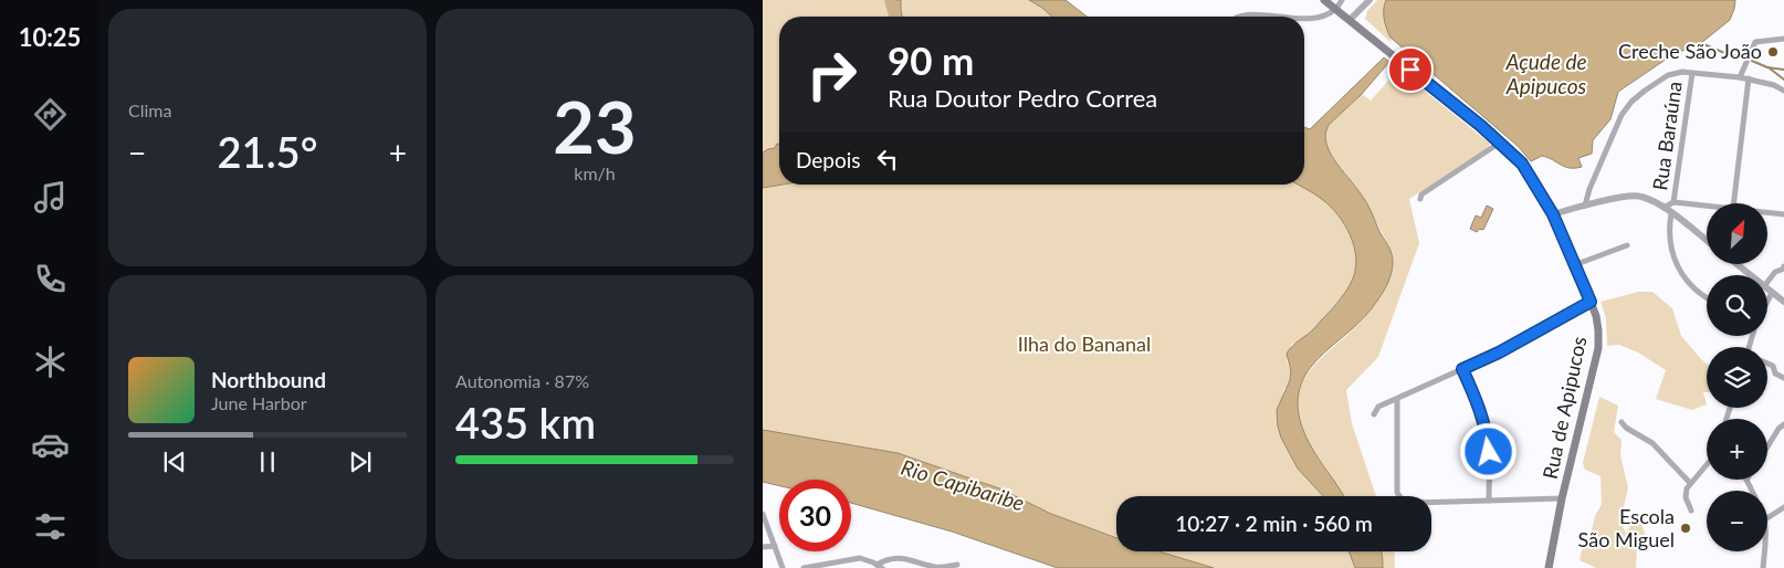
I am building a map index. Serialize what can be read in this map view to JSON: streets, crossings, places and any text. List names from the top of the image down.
{
  "streets": {
    "main road": ["Rua de Apipucos"],
    "street": ["Rua Baraúna"]
  },
  "water": ["Açude de Apipucos", "Rio Capibaribe"],
  "parks": ["Ilha do Bananal"],
  "places": ["Creche São João", "Escola São Miguel"],
  "north": "top right",
  "page": {
    "tabs": "10:25",
    "tile": [
      "Clima",
      ["23", "km/h"],
      ["Autonomia · 87%", "435 km"]
    ],
    "turn": ["90 m", "Rua Doutor Pedro Correa"],
    "heat": ["−", "21.5°", "+"],
    "then": "Depois",
    "map_buttons": ["+", "−"],
    "song": ["Northbound", "June Harbor"],
    "limit": "30",
    "trip": "10:27 · 2 min · 560 m"
  }
}
